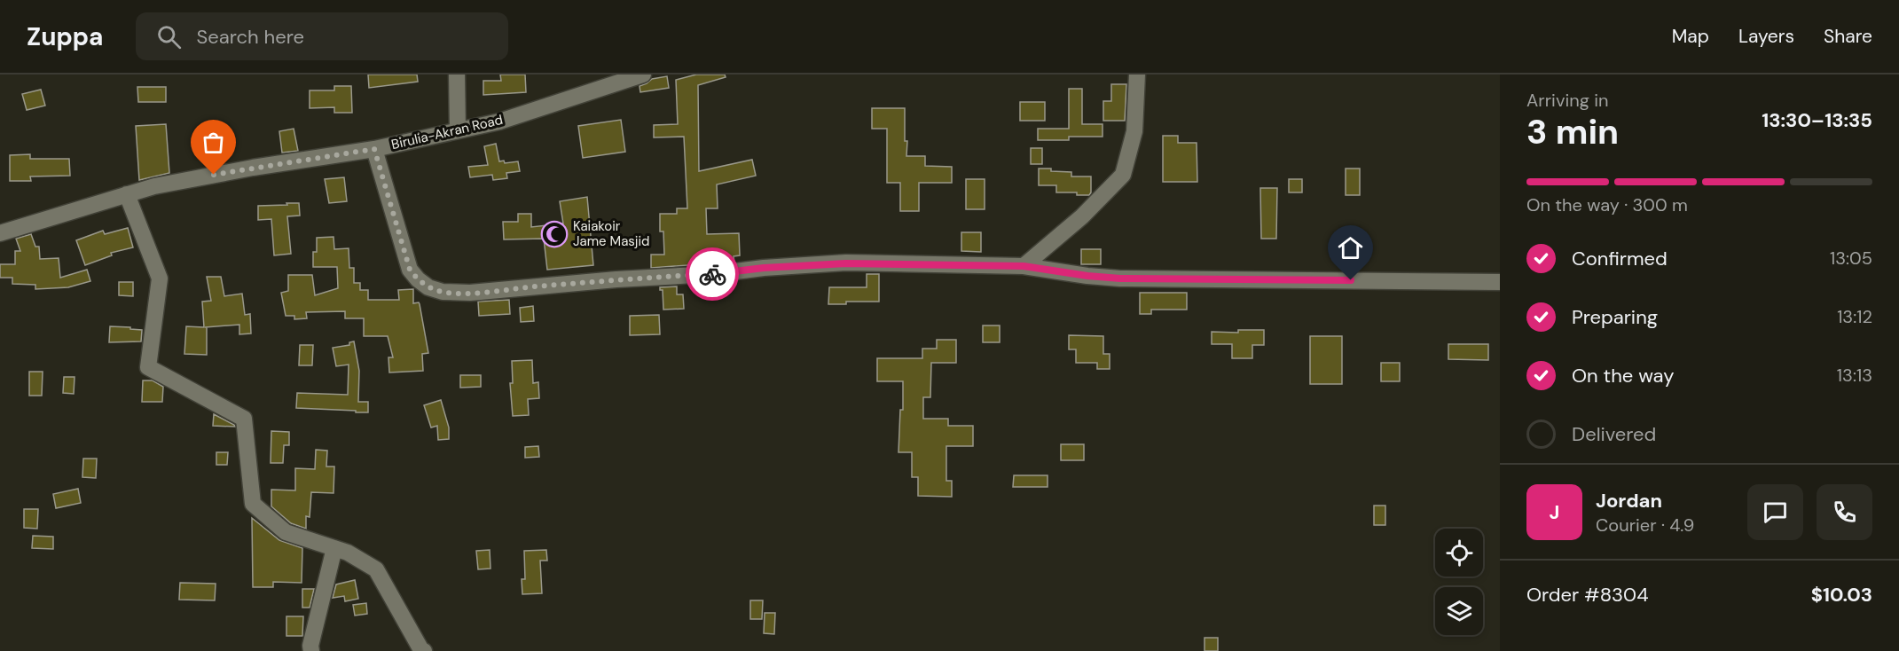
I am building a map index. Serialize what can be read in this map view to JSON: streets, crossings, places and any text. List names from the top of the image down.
{
  "streets": {
    "street": ["Birulia-Akran Road"]
  },
  "places": {
    "mosque": ["Kaiakoir Jame Masjid"]
  },
  "page": {
    "header": "Zuppa",
    "search": "Search here",
    "nav": ["Map", "Layers", "Share"],
    "heading": ["3 min", "Arriving in", "13:30–13:35"],
    "panel": [
      "Jordan",
      "Courier · 4.9",
      "Order #8304",
      "$10.03"
    ],
    "bar": "On the way · 300 m",
    "list": [
      ["Confirmed", "13:05"],
      ["Preparing", "13:12"],
      ["On the way", "13:13"],
      "Delivered"
    ],
    "round": "J"
  }
}
